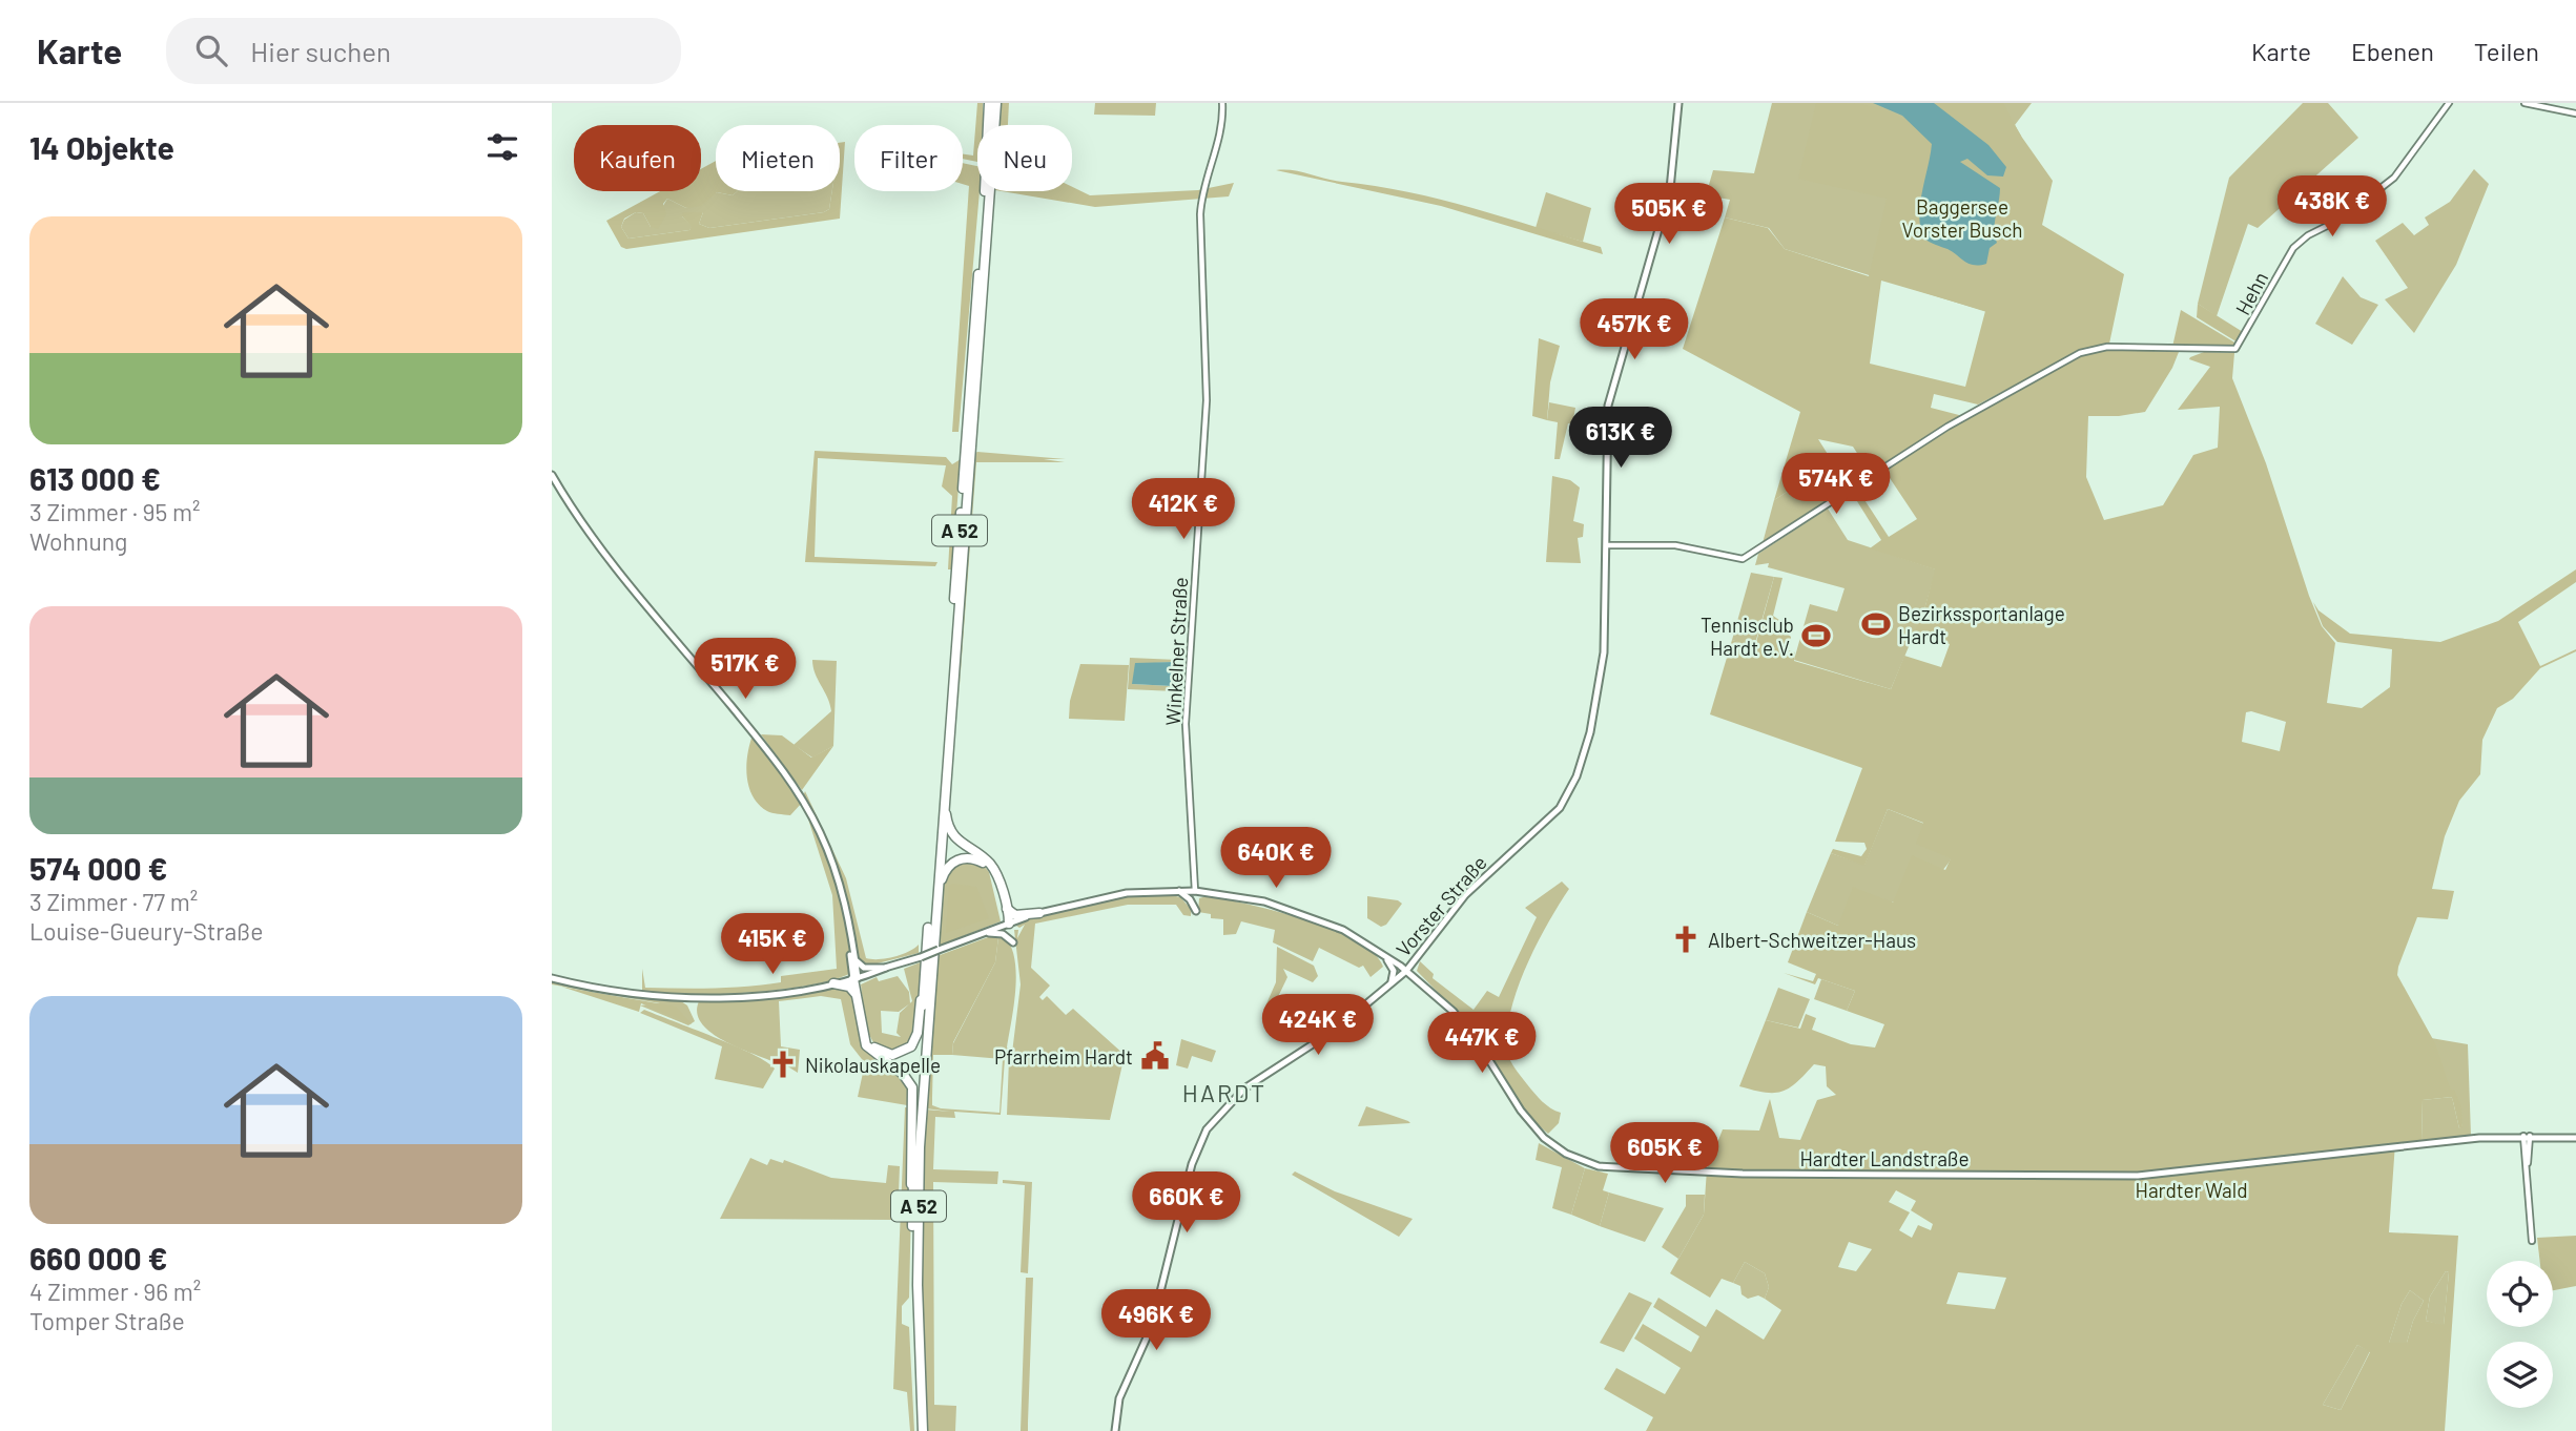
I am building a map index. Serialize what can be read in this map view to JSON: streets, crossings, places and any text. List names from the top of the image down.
{
  "streets": {
    "highway": ["A 52"],
    "main road": ["Vorster Straße", "Hardter Landstraße"],
    "street": ["Hehn", "Winkelner Straße"]
  },
  "crossings": [
    ["Hehn", "Vorster Straße"],
    ["Winkelner Straße", "Hardter Landstraße"],
    ["Vorster Straße", "Hardter Landstraße"]
  ],
  "districts": ["HARDT"],
  "parks": ["Baggersee Vorster Busch", "Hardter Wald"],
  "places": {
    "sports": ["Bezirkssportanlage Hardt", "Tennisclub Hardt e.V."],
    "church": ["Albert-Schweitzer-Haus", "Nikolauskapelle"],
    "public building": ["Pfarrheim Hardt"]
  },
  "page": {
    "header": "Karte",
    "search": "Hier suchen",
    "nav": ["Karte", "Ebenen", "Teilen"],
    "heading": "14 Objekte",
    "chip": [
      "Kaufen",
      "Mieten",
      "Filter",
      "Neu"
    ],
    "price": [
      "438K €",
      "505K €",
      "457K €",
      "613K €",
      "574K €",
      "412K €",
      "517K €",
      "640K €",
      "415K €",
      "424K €",
      "447K €",
      "605K €",
      "660K €",
      "496K €"
    ],
    "list": [
      {
        "name": "613 000 €",
        "note": "3 Zimmer · 95 m² · Wohnung"
      },
      {
        "name": "574 000 €",
        "note": "3 Zimmer · 77 m² · Louise-Gueury-Straße"
      },
      {
        "name": "660 000 €",
        "note": "4 Zimmer · 96 m² · Tomper Straße"
      }
    ]
  }
}
